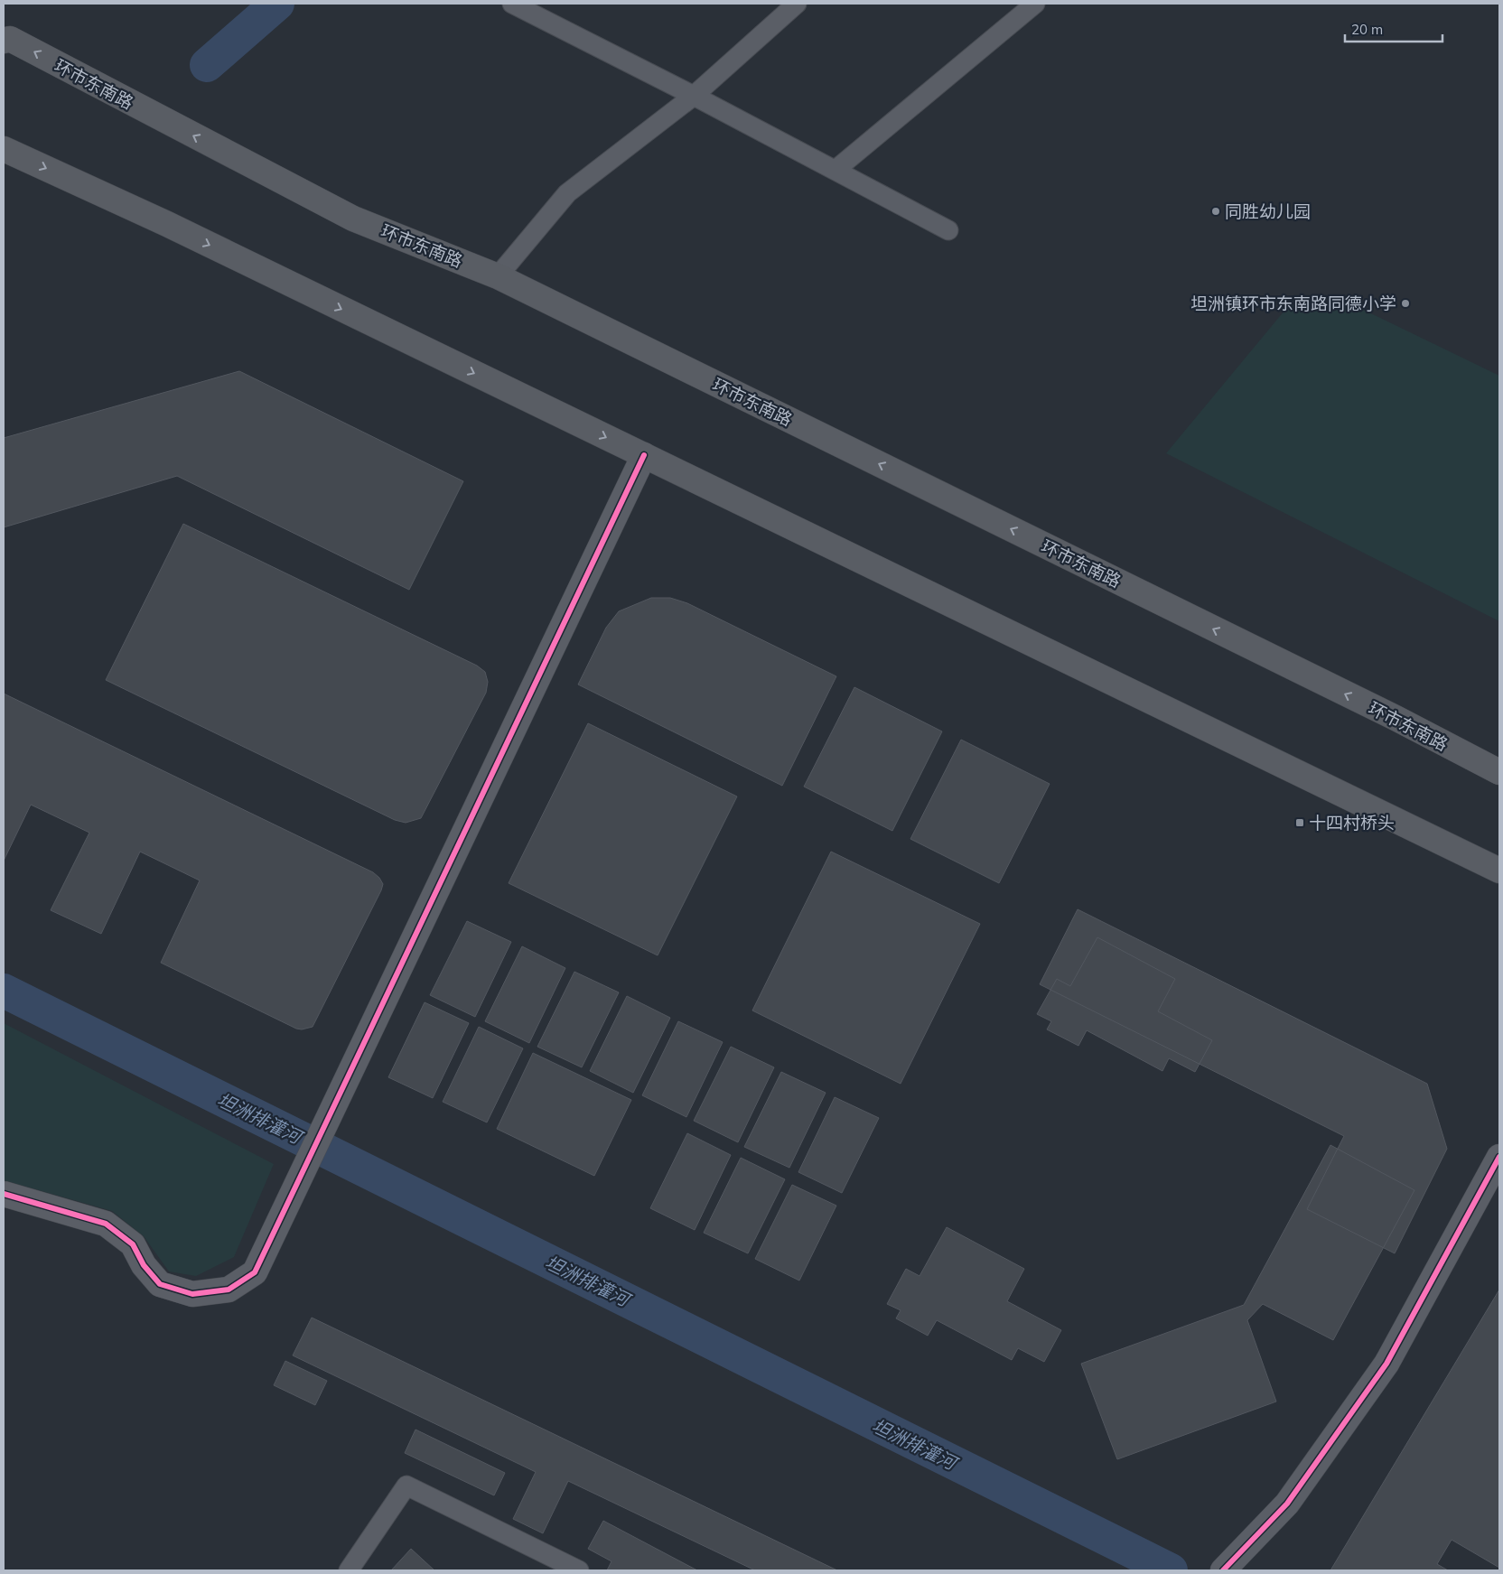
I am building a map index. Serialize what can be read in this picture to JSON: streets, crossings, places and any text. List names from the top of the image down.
{
  "streets": {
    "main road": ["环市东南路"]
  },
  "water": ["坦洲排灌河"],
  "places": {
    "other": ["同胜幼儿园", "坦洲镇环市东南路同德小学"],
    "transit": ["十四村桥头"]
  },
  "scale_bar": "20 m"
}
